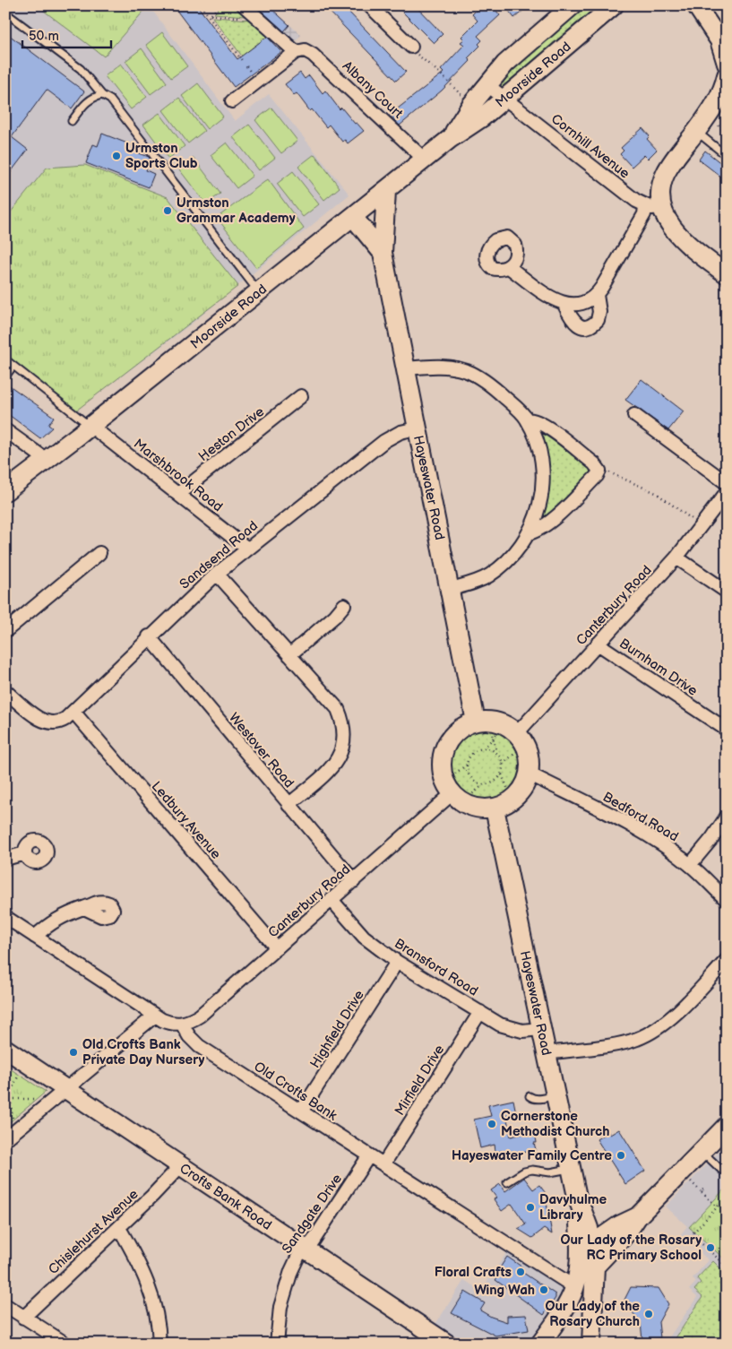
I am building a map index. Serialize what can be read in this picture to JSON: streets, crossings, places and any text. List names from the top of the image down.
{
  "streets": {
    "main road": ["Moorside Road", "Hayeswater Road", "Crofts Bank Road"],
    "street": [
      "Albany Court",
      "Cornhill Avenue",
      "Heston Drive",
      "Marshbrook Road",
      "Sandsend Road",
      "Canterbury Road",
      "Burnham Drive",
      "Westover Road",
      "Bedford Road",
      "Ledbury Avenue",
      "Bransford Road",
      "Highfield Drive",
      "Mirfield Drive",
      "Old Crofts Bank",
      "Sandgate Drive",
      "Chislehurst Avenue"
    ]
  },
  "crossings": [
    ["Moorside Road", "Albany Court"],
    ["Moorside Road", "Cornhill Avenue"],
    ["Moorside Road", "Marshbrook Road"],
    ["Moorside Road", "Hayeswater Road"],
    ["Heston Drive", "Marshbrook Road"],
    ["Marshbrook Road", "Sandsend Road"],
    ["Hayeswater Road", "Sandsend Road"],
    ["Hayeswater Road", "Canterbury Road"],
    ["Hayeswater Road", "Bedford Road"],
    ["Hayeswater Road", "Bransford Road"],
    ["Hayeswater Road", "Old Crofts Bank"],
    ["Sandsend Road", "Westover Road"],
    ["Sandsend Road", "Ledbury Avenue"],
    ["Canterbury Road", "Burnham Drive"],
    ["Canterbury Road", "Westover Road"],
    ["Canterbury Road", "Ledbury Avenue"],
    ["Canterbury Road", "Bransford Road"],
    ["Canterbury Road", "Old Crofts Bank"],
    ["Bransford Road", "Highfield Drive"],
    ["Bransford Road", "Mirfield Drive"],
    ["Highfield Drive", "Old Crofts Bank"],
    ["Mirfield Drive", "Old Crofts Bank"],
    ["Old Crofts Bank", "Sandgate Drive"],
    ["Crofts Bank Road", "Sandgate Drive"],
    ["Crofts Bank Road", "Chislehurst Avenue"]
  ],
  "places": [
    "Urmston Sports Club",
    "Urmston Grammar Academy",
    "Old Crofts Bank Private Day Nursery",
    "Cornerstone Methodist Church",
    "Hayeswater Family Centre",
    "Davyhulme Library",
    "Our Lady of the Rosary RC Primary School",
    "Floral Crafts",
    "Wing Wah",
    "Our Lady of the Rosary Church"
  ],
  "scale_bar": "50 m"
}
